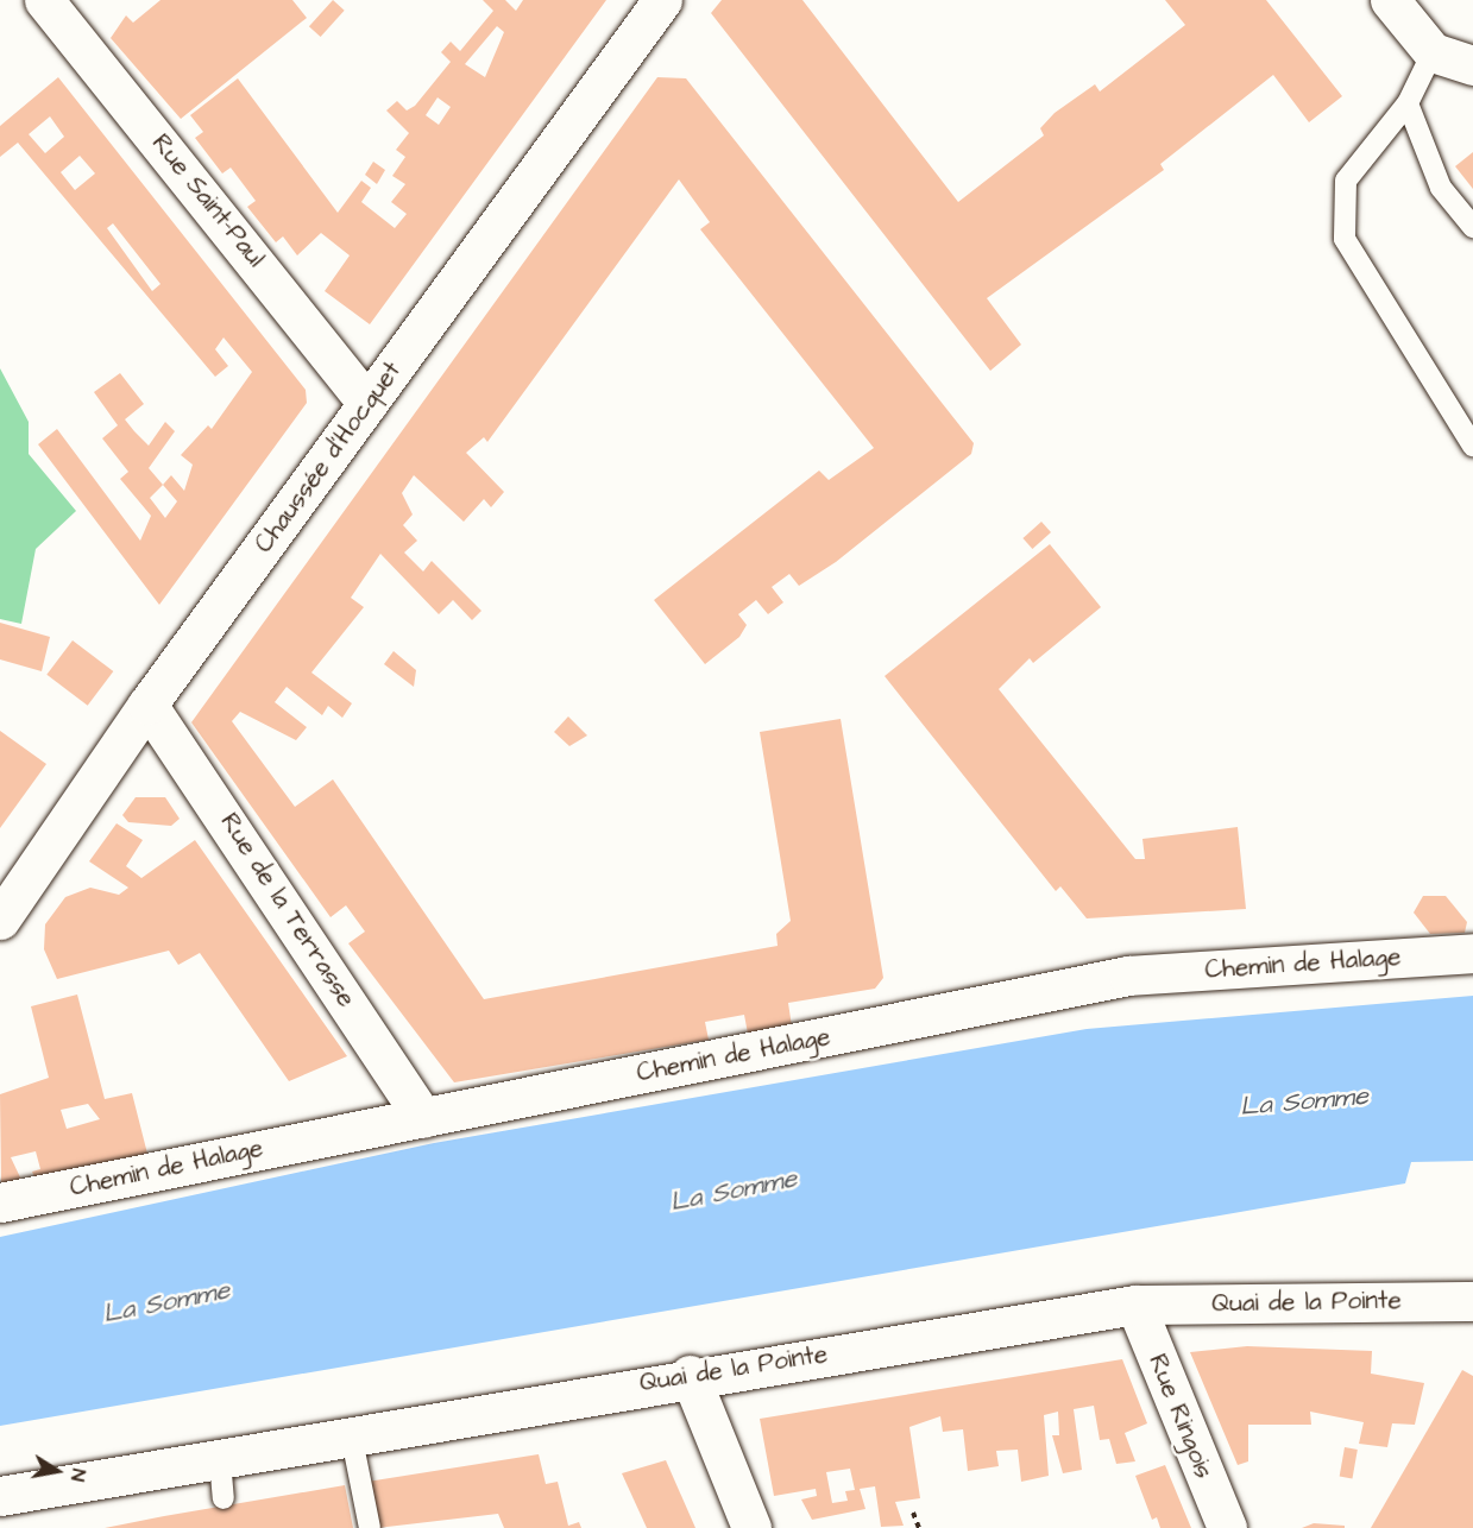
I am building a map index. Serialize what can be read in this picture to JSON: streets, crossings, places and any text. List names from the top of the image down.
{
  "streets": {
    "street": [
      "Rue Saint-Paul",
      "Chaussée d'Hocquet",
      "Rue de la Terrasse",
      "Chemin de Halage",
      "Quai de la Pointe",
      "Rue Ringois"
    ]
  },
  "crossings": [
    ["Rue Saint-Paul", "Chaussée d'Hocquet"],
    ["Chaussée d'Hocquet", "Rue de la Terrasse"],
    ["Rue de la Terrasse", "Chemin de Halage"],
    ["Quai de la Pointe", "Rue Ringois"]
  ],
  "water": ["La Somme"],
  "north": "right"
}
